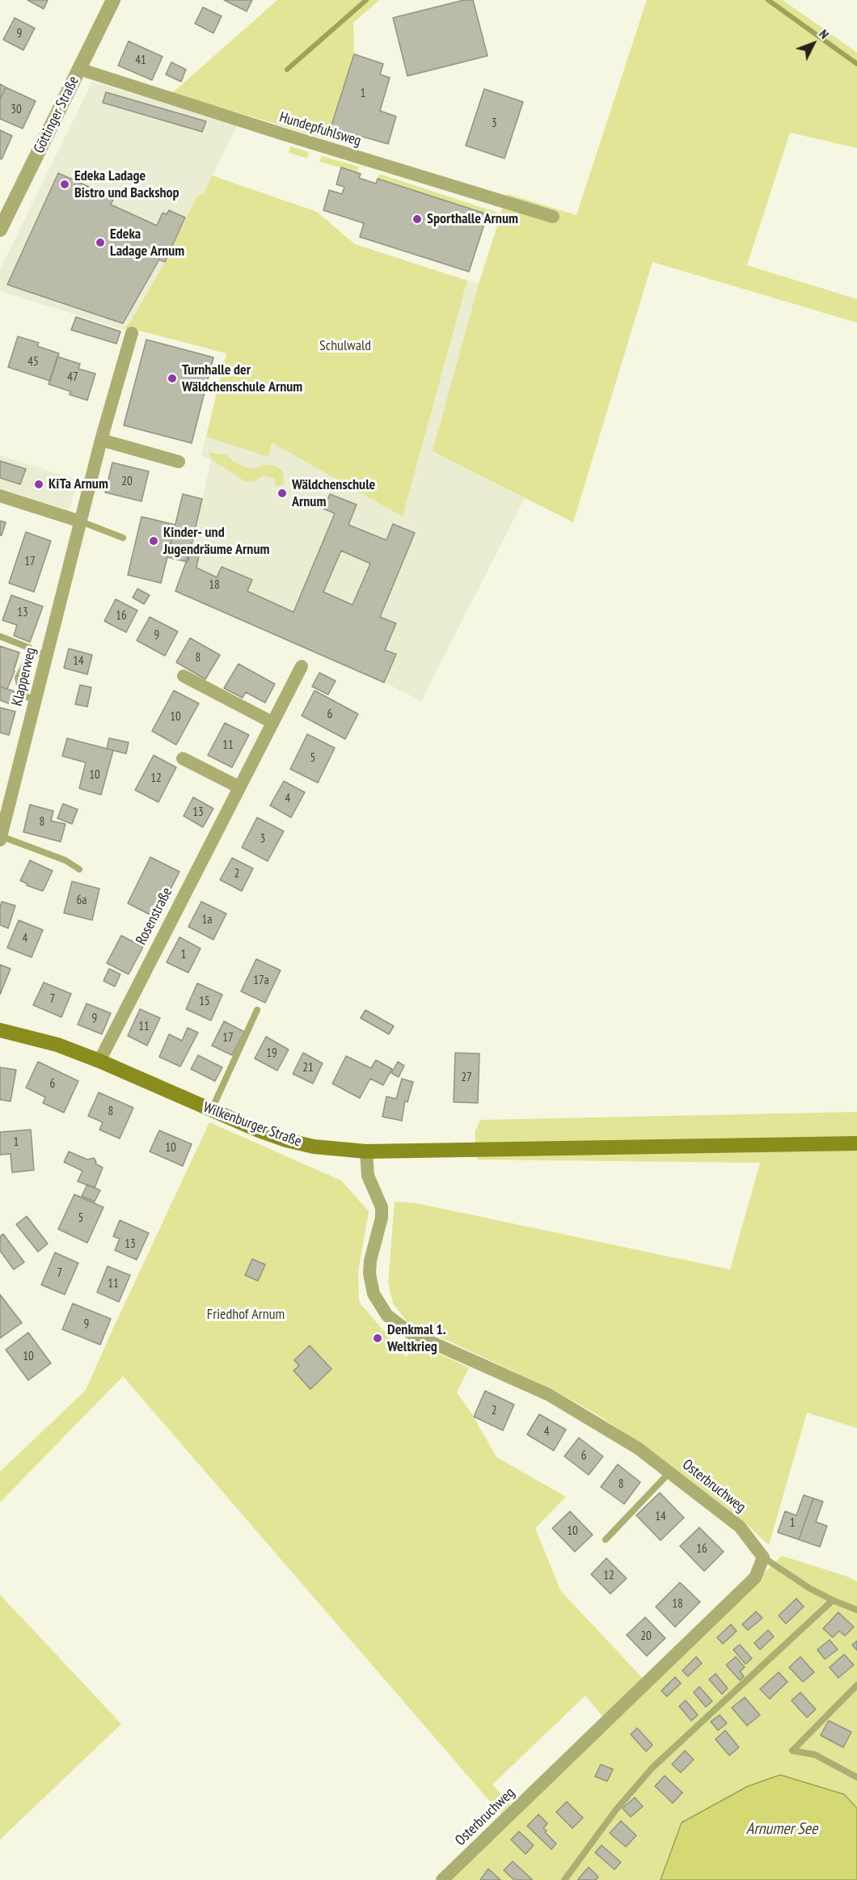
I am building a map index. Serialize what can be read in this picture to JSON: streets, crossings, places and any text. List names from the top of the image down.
{
  "streets": {
    "main road": ["Wilkenburger Straße"],
    "street": [
      "Göttinger Straße",
      "Hundepfuhlsweg",
      "Klapperweg",
      "Rosenstraße",
      "Osterbruchweg"
    ]
  },
  "crossings": [
    ["Göttinger Straße", "Hundepfuhlsweg"],
    ["Rosenstraße", "Wilkenburger Straße"],
    ["Wilkenburger Straße", "Osterbruchweg"]
  ],
  "water": ["Arnumer See"],
  "parks": ["Schulwald", "Friedhof Arnum"],
  "places": [
    "Edeka Ladage Bistro und Backshop",
    "Sporthalle Arnum",
    "Edeka Ladage Arnum",
    "Turnhalle der Wäldchenschule Arnum",
    "KiTa Arnum",
    "Wäldchenschule Arnum",
    "Kinder- und Jugendräume Arnum",
    "Denkmal 1. Weltkrieg"
  ],
  "house_numbers": [
    "9",
    "41",
    "1",
    "30",
    "3",
    "45",
    "47",
    "20",
    "17",
    "18",
    "13",
    "16",
    "9",
    "8",
    "14",
    "6",
    "10",
    "11",
    "5",
    "10",
    "12",
    "4",
    "13",
    "8",
    "3",
    "2",
    "6a",
    "1a",
    "4",
    "1",
    "17a",
    "7",
    "15",
    "9",
    "11",
    "17",
    "19",
    "21",
    "27",
    "6",
    "8",
    "1",
    "10",
    "5",
    "13",
    "7",
    "11",
    "9",
    "10",
    "2",
    "4",
    "6",
    "8",
    "14",
    "1",
    "10",
    "16",
    "12",
    "18",
    "20"
  ],
  "north": "top right"
}
